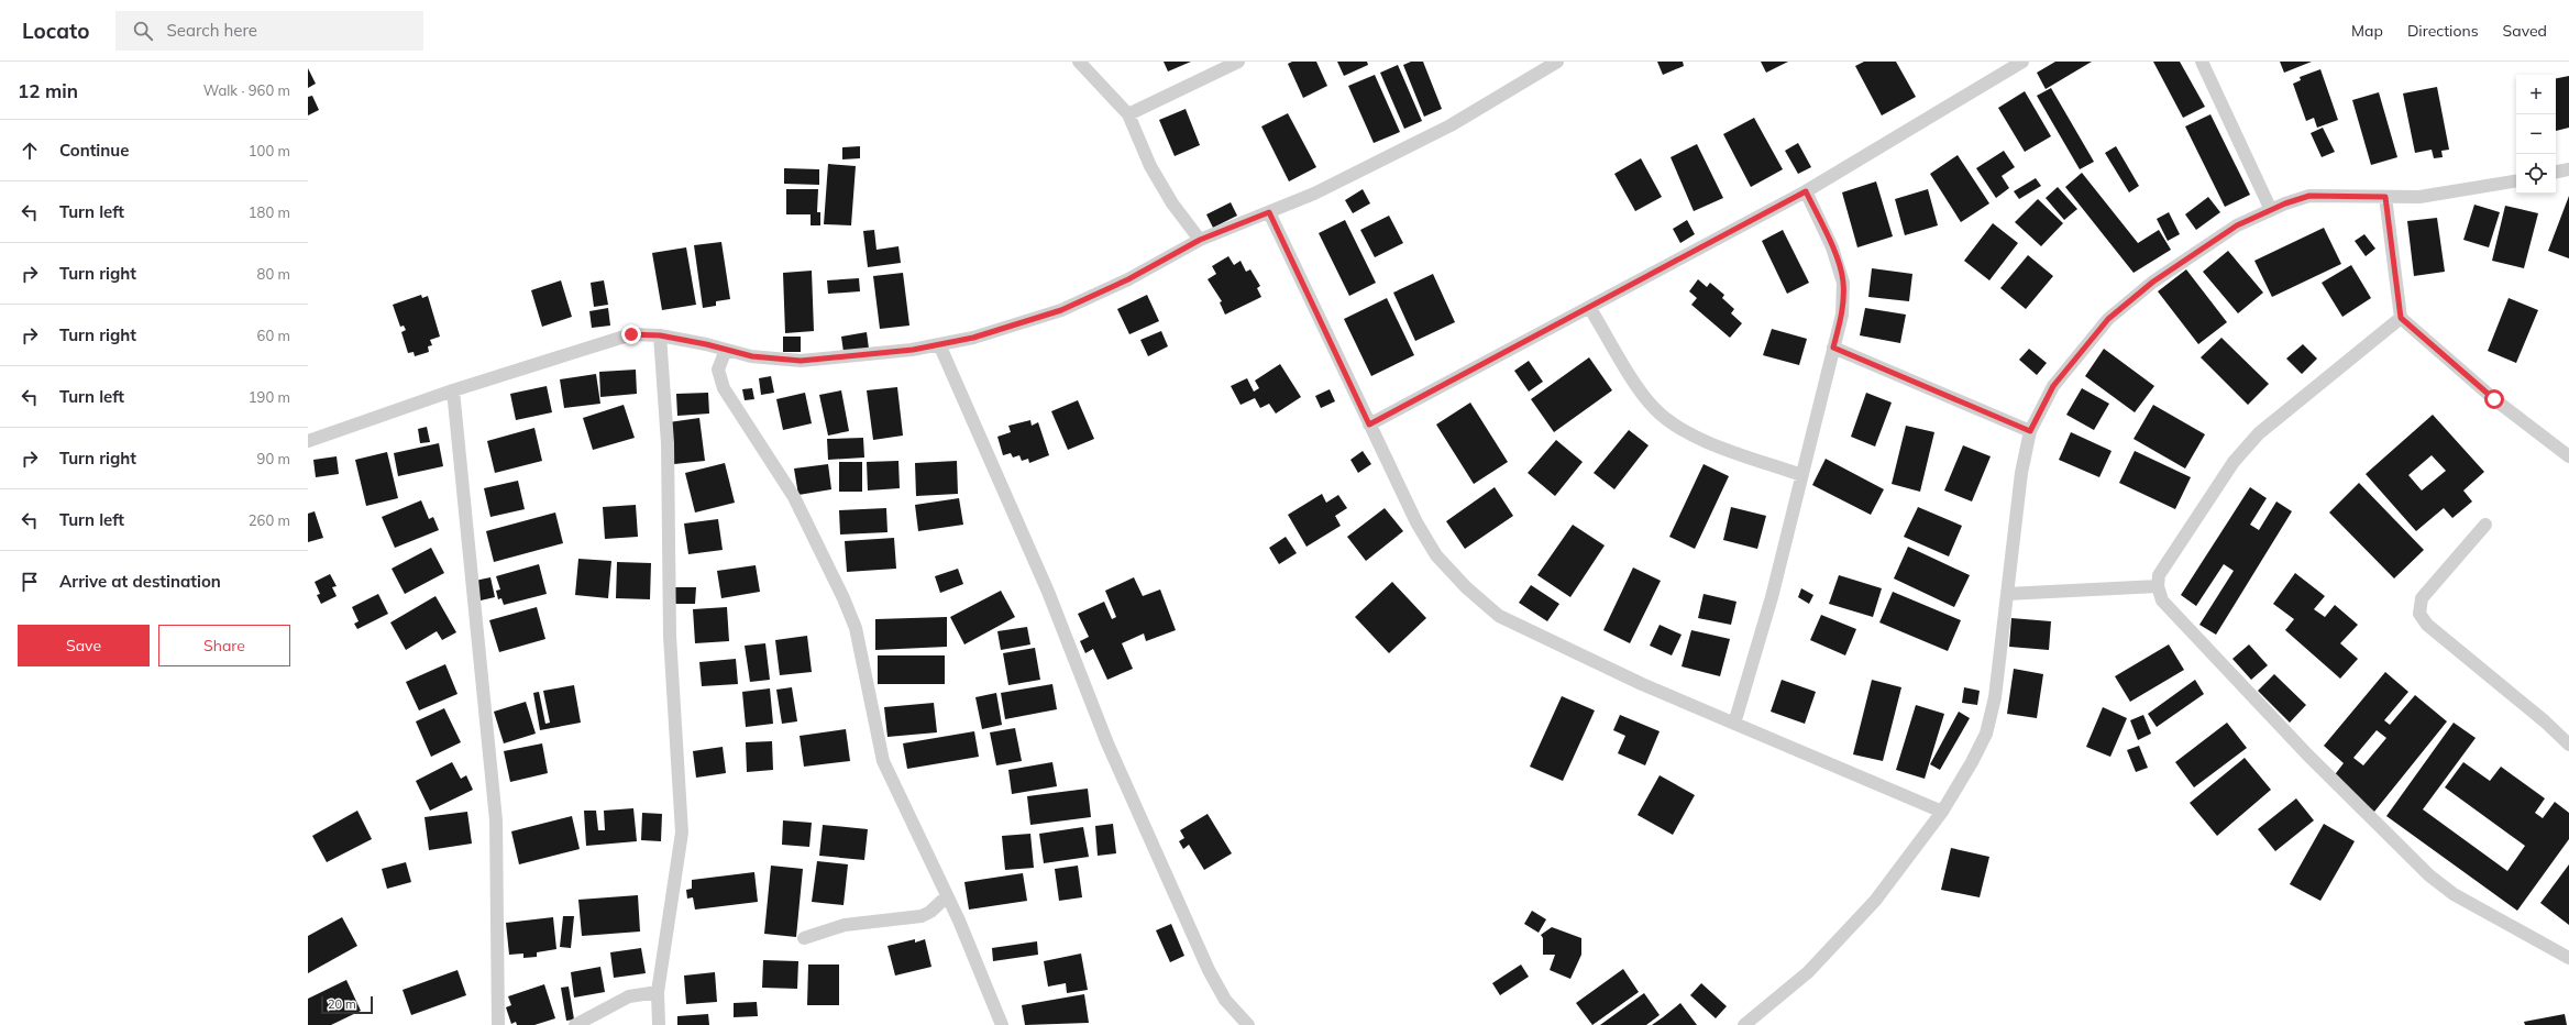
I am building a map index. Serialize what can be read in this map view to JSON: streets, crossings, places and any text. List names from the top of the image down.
{
  "scale_bar": "20 m",
  "page": {
    "header": "Locato",
    "search": "Search here",
    "nav": ["Map", "Directions", "Saved"],
    "heading": ["12 min", "Walk · 960 m"],
    "map_buttons": ["+", "−"],
    "list": [
      ["Continue", "100 m"],
      ["Turn left", "180 m"],
      ["Turn right", "80 m"],
      ["Turn right", "60 m"],
      ["Turn left", "190 m"],
      ["Turn right", "90 m"],
      ["Turn left", "260 m"],
      "Arrive at destination"
    ],
    "buttons": ["Save", "Share"],
    "scale": "20 m"
  }
}
